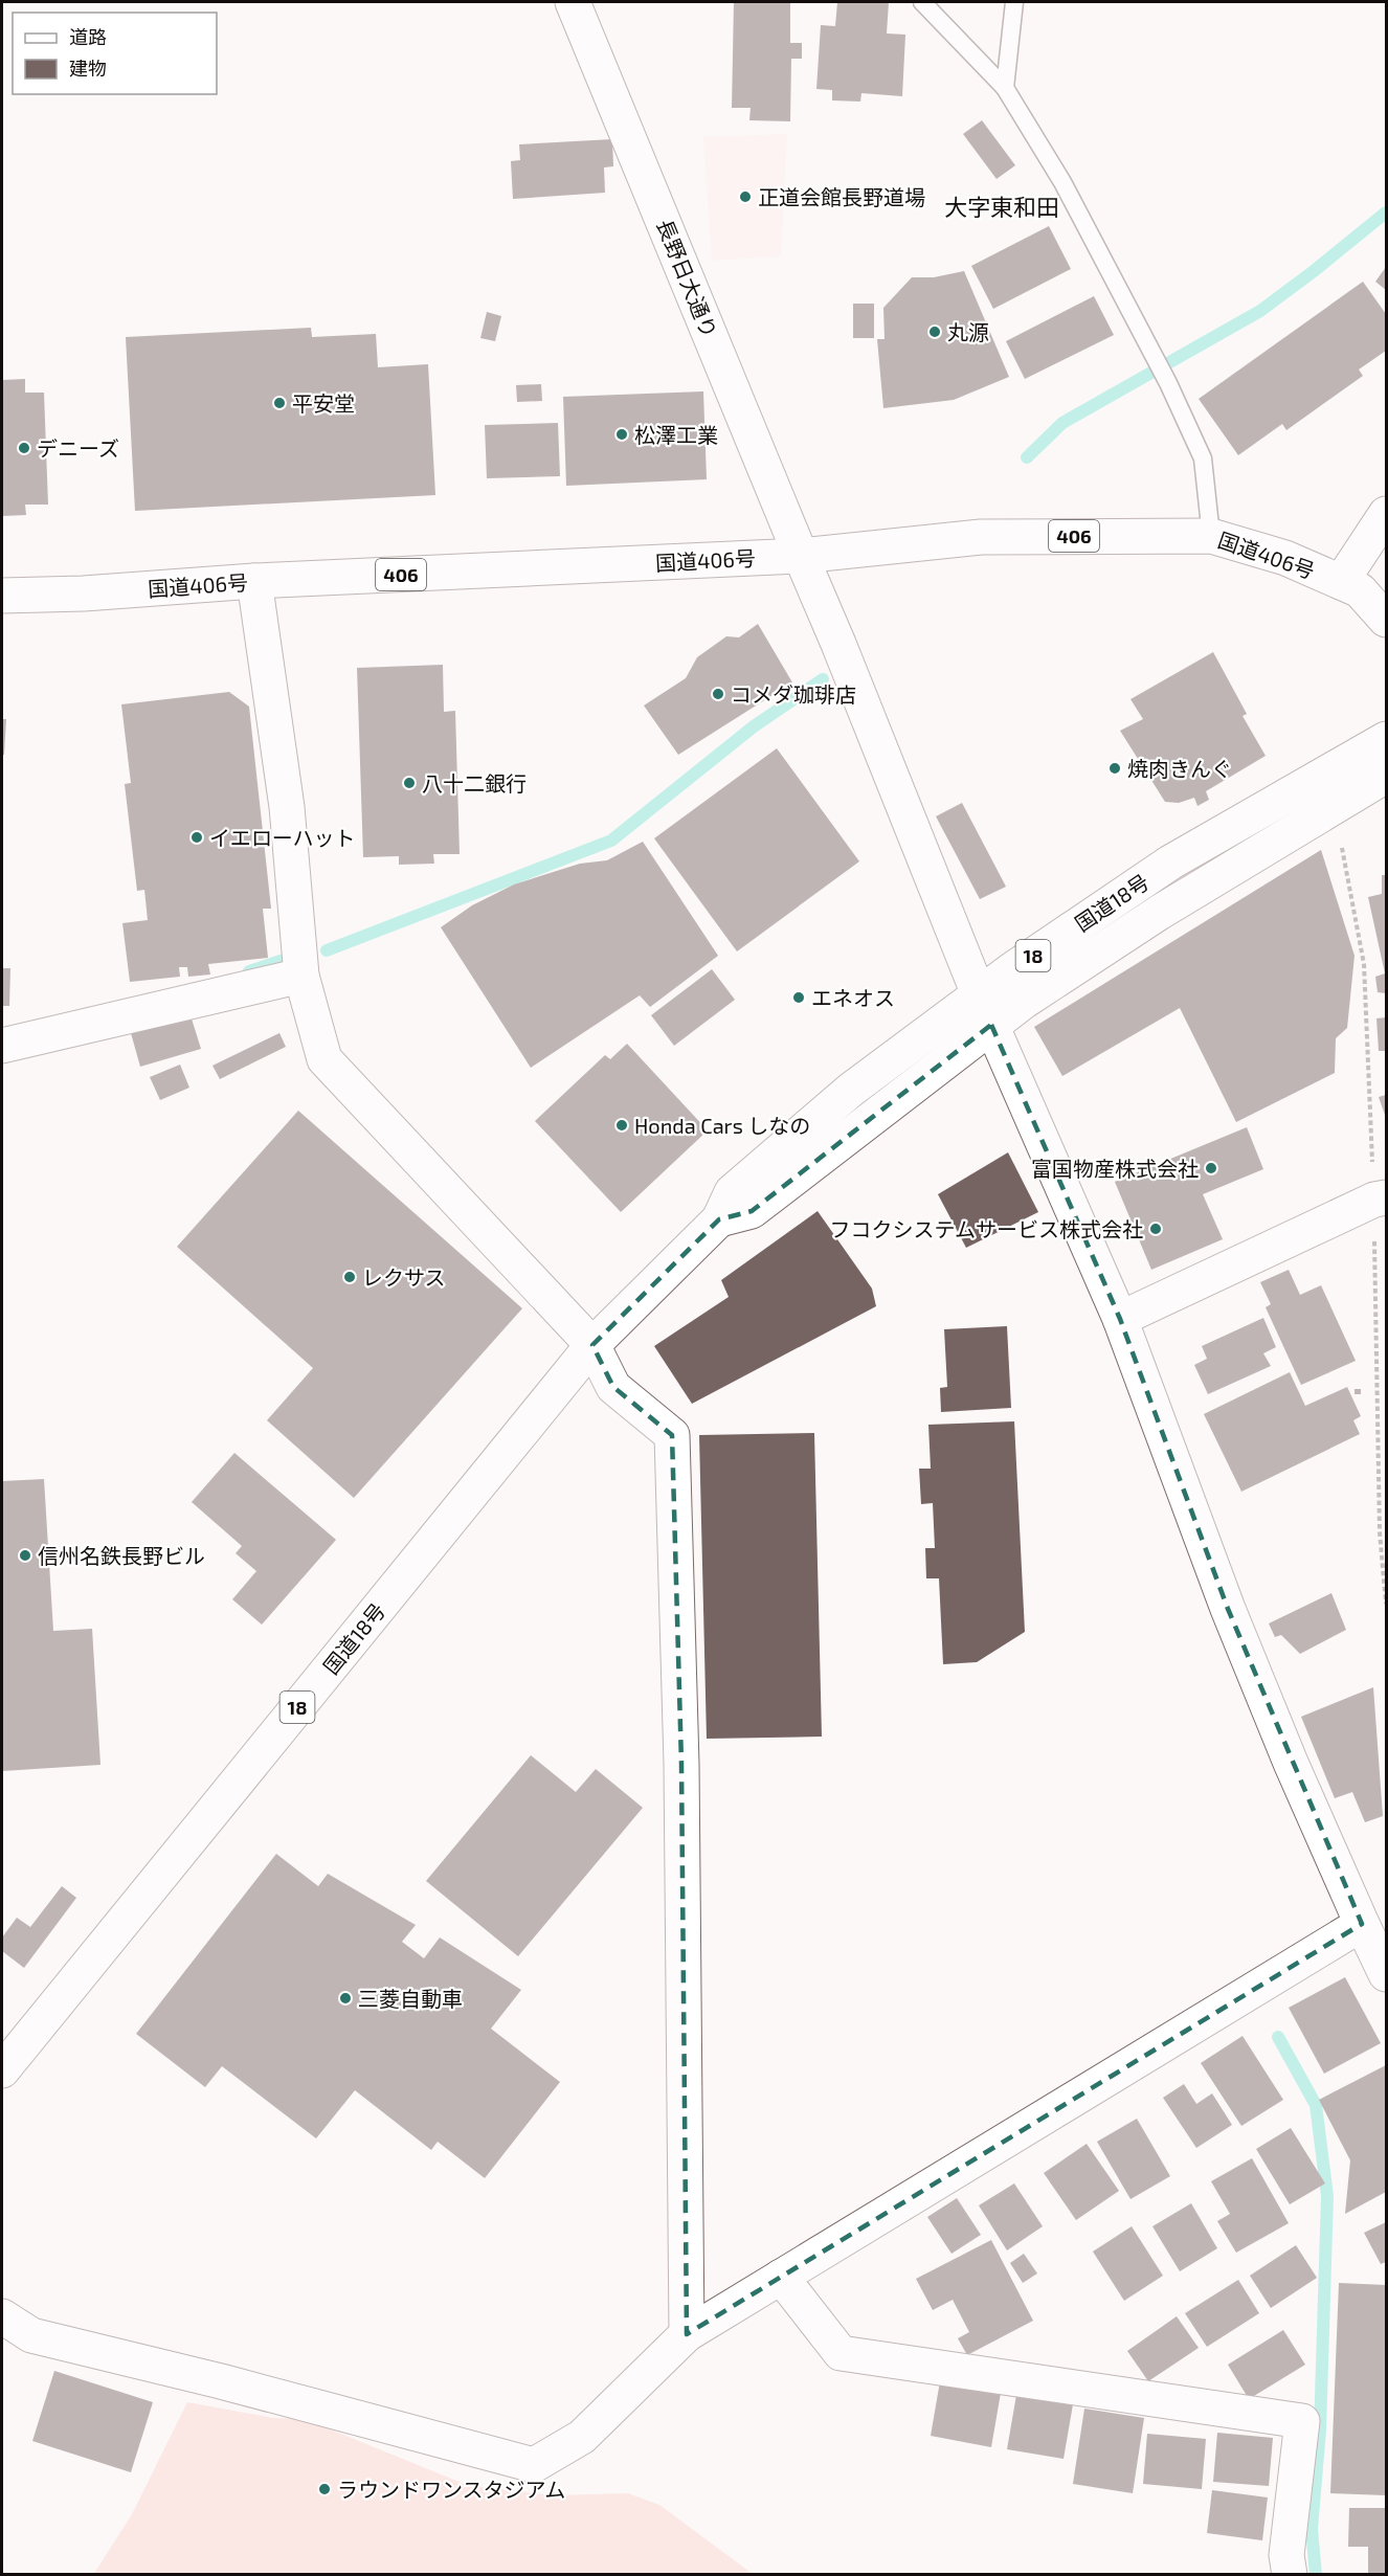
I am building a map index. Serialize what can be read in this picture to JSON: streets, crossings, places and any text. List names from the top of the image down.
{
  "streets": {
    "main road": [
      "長野日大通り",
      "406",
      "国道406号",
      "国道18号",
      "18"
    ]
  },
  "crossings": [
    ["長野日大通り", "国道406号"],
    ["長野日大通り", "国道18号"]
  ],
  "districts": ["大字東和田"],
  "places": [
    "正道会館長野道場",
    "丸源",
    "平安堂",
    "松澤工業",
    "デニーズ",
    "コメダ珈琲店",
    "焼肉きんぐ",
    "八十二銀行",
    "イエローハット",
    "エネオス",
    "Honda Cars しなの",
    "富国物産株式会社",
    "フコクシステムサービス株式会社",
    "レクサス",
    "信州名鉄長野ビル",
    "三菱自動車",
    "ラウンドワンスタジアム"
  ],
  "legend": ["道路", "建物"]
}
